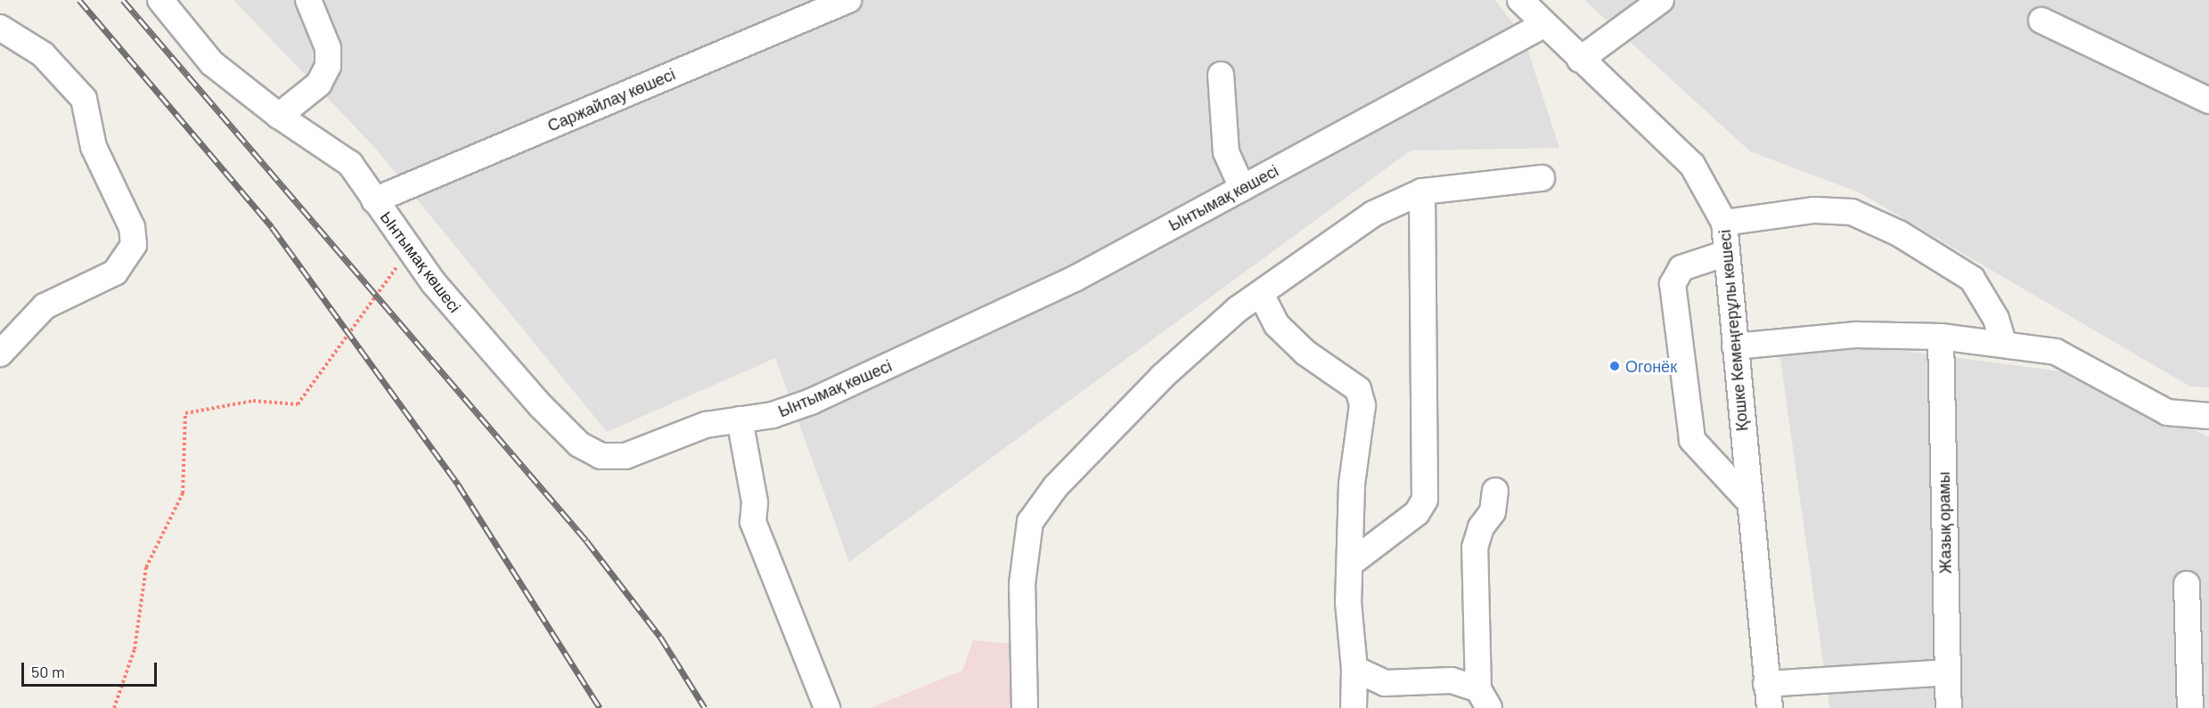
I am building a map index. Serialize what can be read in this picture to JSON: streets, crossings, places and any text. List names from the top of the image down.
{
  "streets": {
    "street": [
      "Саржайлау көшесі",
      "Ынтымақ көшесі",
      "Қошке Кемеңгерұлы көшесі",
      "Жазық орамы"
    ]
  },
  "crossings": [
    ["Саржайлау көшесі", "Ынтымақ көшесі"],
    ["Ынтымақ көшесі", "Қошке Кемеңгерұлы көшесі"]
  ],
  "places": ["Огонёк"],
  "scale_bar": "50 m"
}
